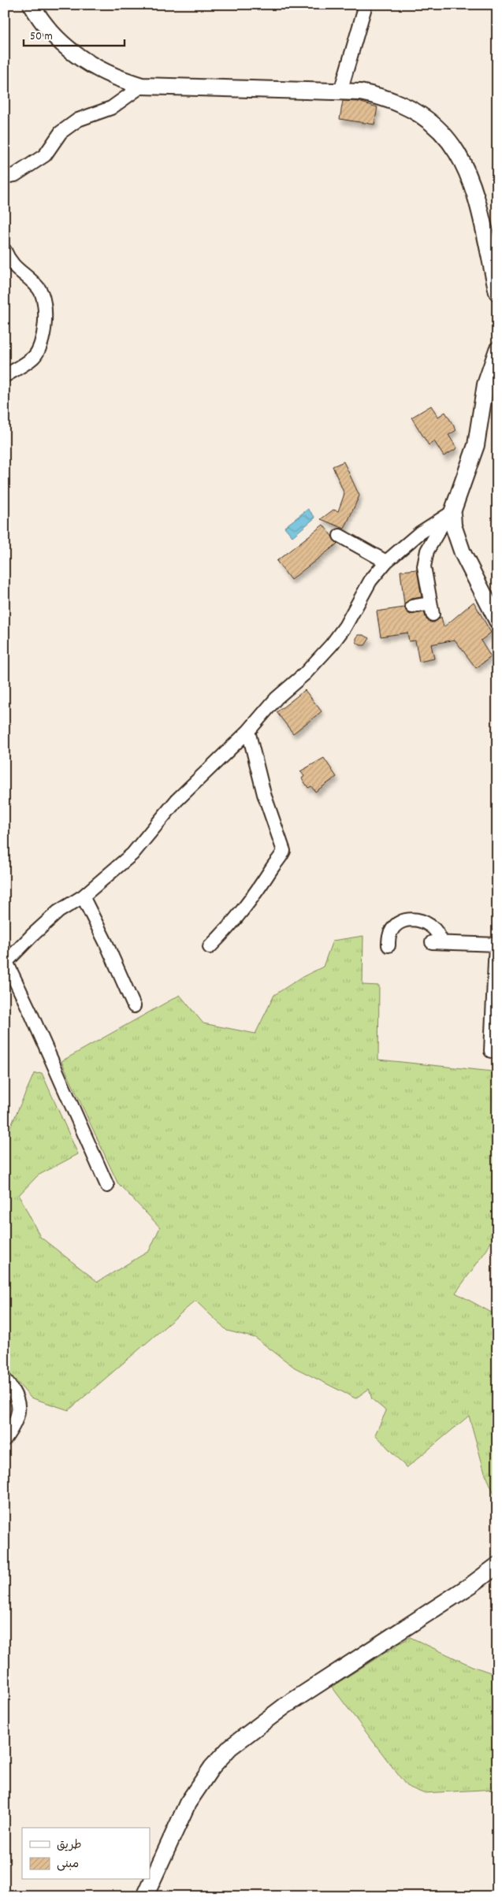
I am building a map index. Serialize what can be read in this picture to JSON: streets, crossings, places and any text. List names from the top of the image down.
{
  "legend": ["طريق", "مبنى"],
  "scale_bar": "50 m"
}
